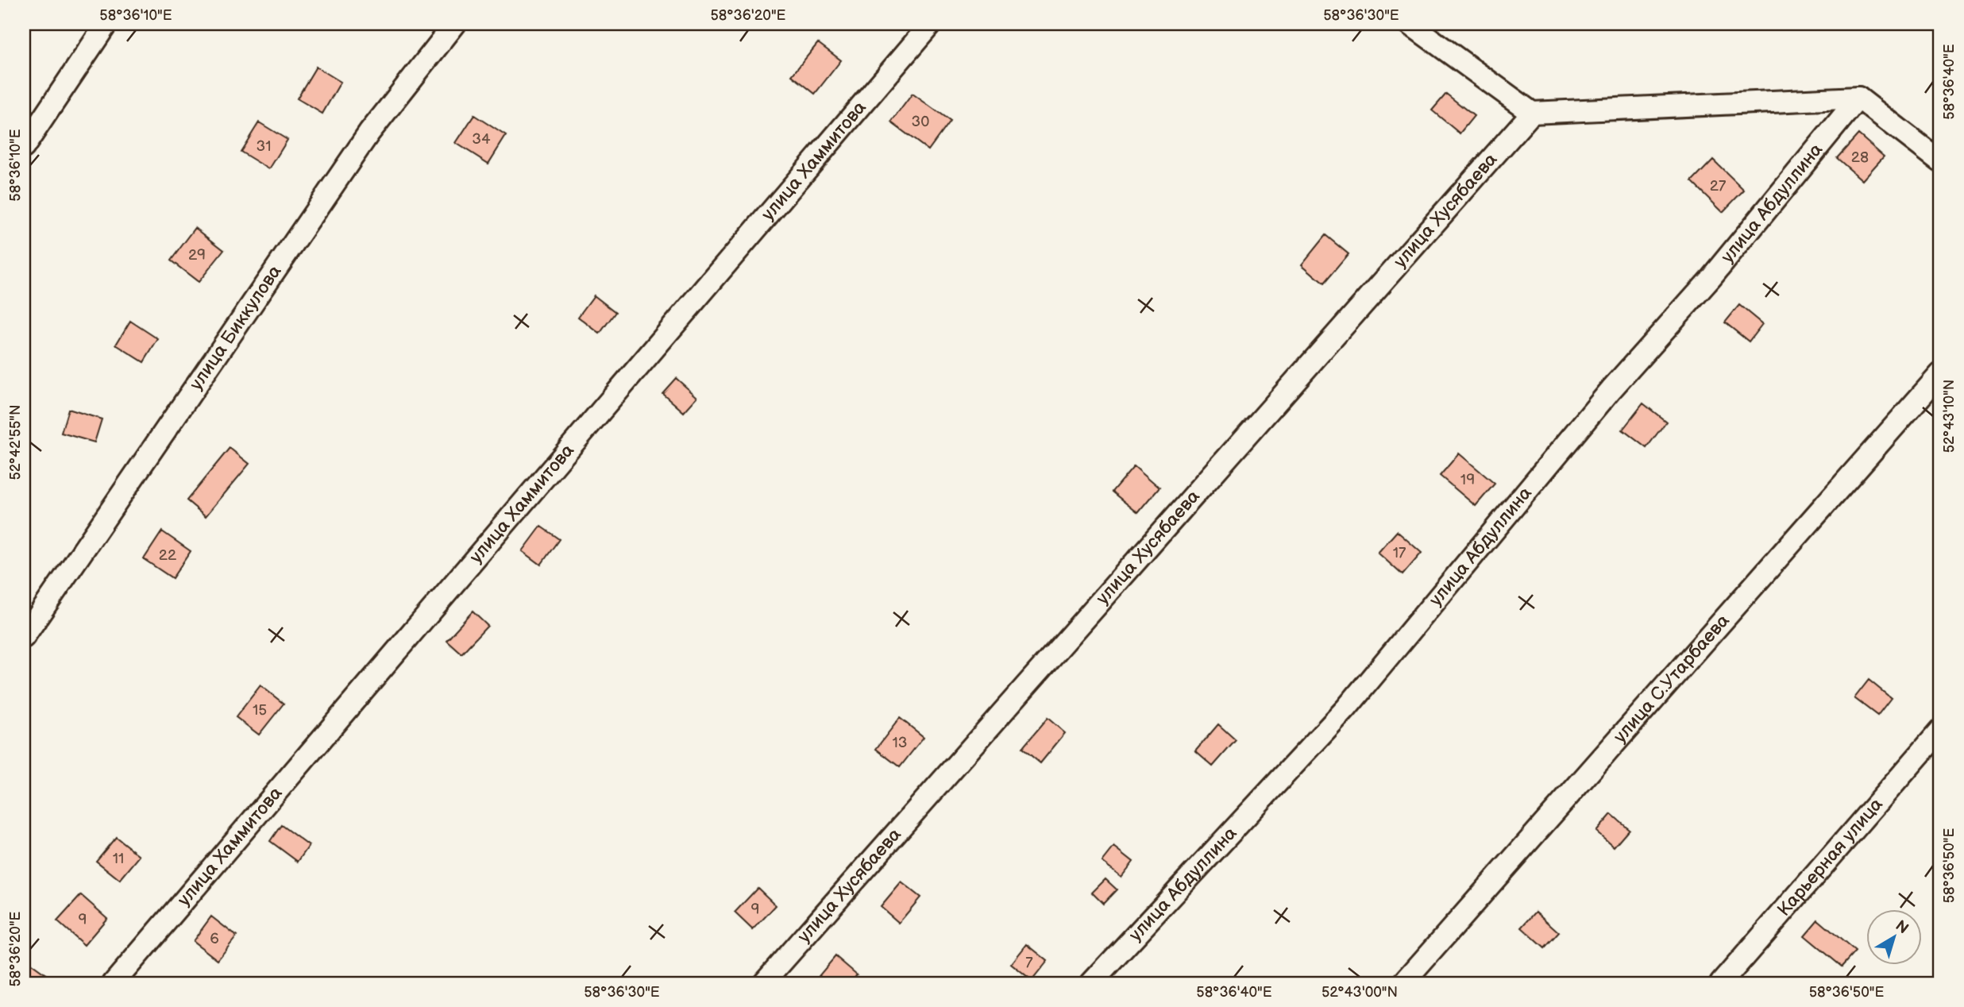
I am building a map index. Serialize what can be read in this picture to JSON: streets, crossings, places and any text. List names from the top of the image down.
{
  "streets": {
    "street": [
      "улица Хаммитова",
      "улица Абдуллина",
      "улица Хусябаева",
      "улица Биккулова",
      "улица С.Утарбаева",
      "Карьерная улица"
    ]
  },
  "house_numbers": [
    "30",
    "34",
    "31",
    "28",
    "27",
    "29",
    "19",
    "17",
    "22",
    "15",
    "13",
    "11",
    "9",
    "9",
    "6",
    "7"
  ],
  "north": "top right",
  "coordinates": [
    "58°36'10\"E",
    "58°36'20\"E",
    "58°36'30\"E",
    "58°36'40\"E",
    "52°43'10\"N",
    "52°42'55\"N",
    "58°36'50\"E",
    "52°43'00\"N"
  ]
}
